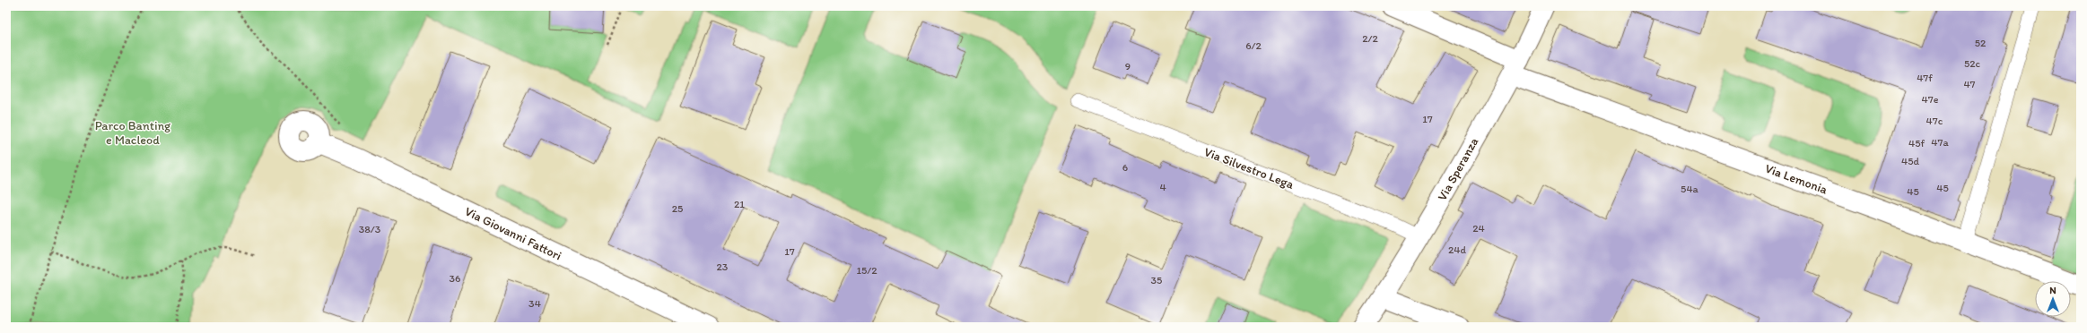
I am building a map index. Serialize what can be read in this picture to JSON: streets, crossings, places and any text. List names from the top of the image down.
{
  "streets": {
    "street": ["Via Speranza", "Via Lemonia", "Via Giovanni Fattori"],
    "lane": ["Via Silvestro Lega"]
  },
  "crossings": [
    ["Via Silvestro Lega", "Via Speranza"],
    ["Via Speranza", "Via Lemonia"]
  ],
  "parks": ["Parco Banting e Macleod"],
  "house_numbers": [
    "2/2",
    "52",
    "6/2",
    "52c",
    "9",
    "47f",
    "47",
    "47e",
    "17",
    "47c",
    "47a",
    "45f",
    "45d",
    "6",
    "4",
    "45",
    "54a",
    "45",
    "21",
    "25",
    "24",
    "38/3",
    "24d",
    "17",
    "23",
    "15/2",
    "36",
    "35",
    "34"
  ],
  "north": "top"
}
